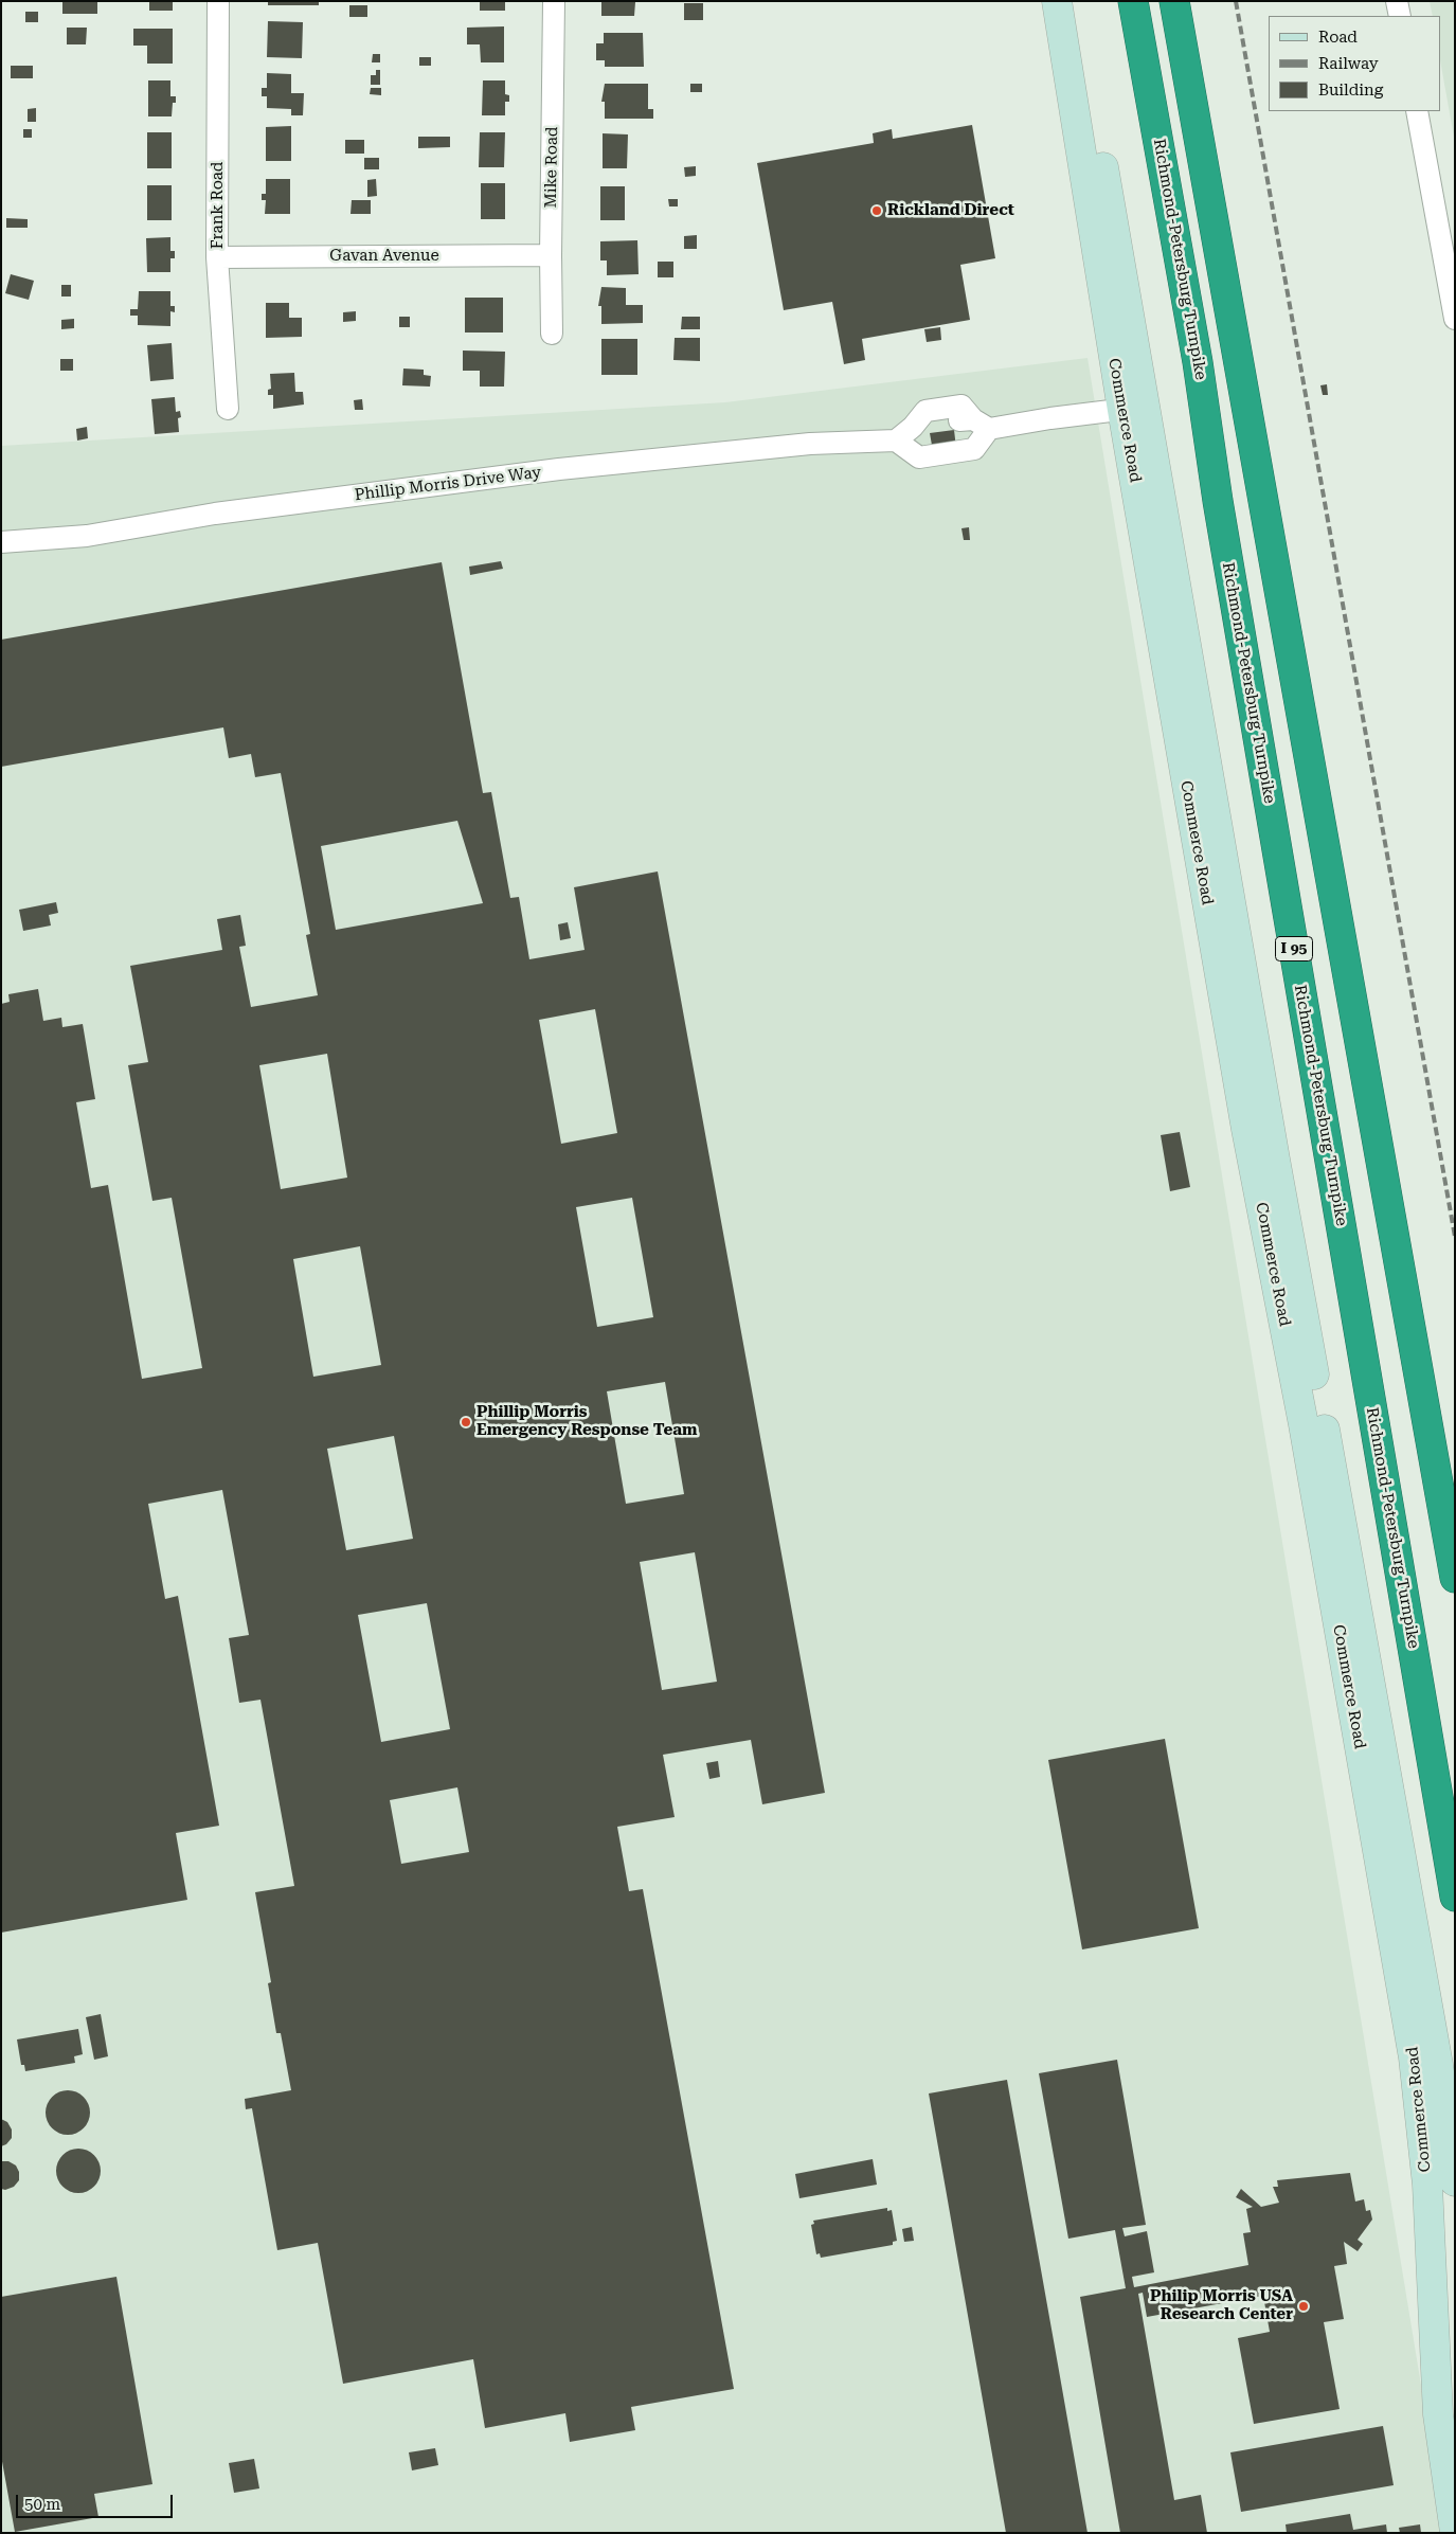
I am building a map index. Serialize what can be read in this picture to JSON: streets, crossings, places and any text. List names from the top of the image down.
{
  "streets": {
    "highway": ["Richmond-Petersburg Turnpike", "I 95"],
    "main road": ["Commerce Road"],
    "street": [
      "Mike Road",
      "Frank Road",
      "Gavan Avenue",
      "Phillip Morris Drive Way"
    ]
  },
  "crossings": [
    ["Mike Road", "Gavan Avenue"],
    ["Frank Road", "Gavan Avenue"]
  ],
  "places": ["Rickland Direct", "Phillip Morris Emergency Response Team", "Philip Morris USA Research Center"],
  "legend": ["Road", "Railway", "Building"],
  "scale_bar": "50 m"
}
